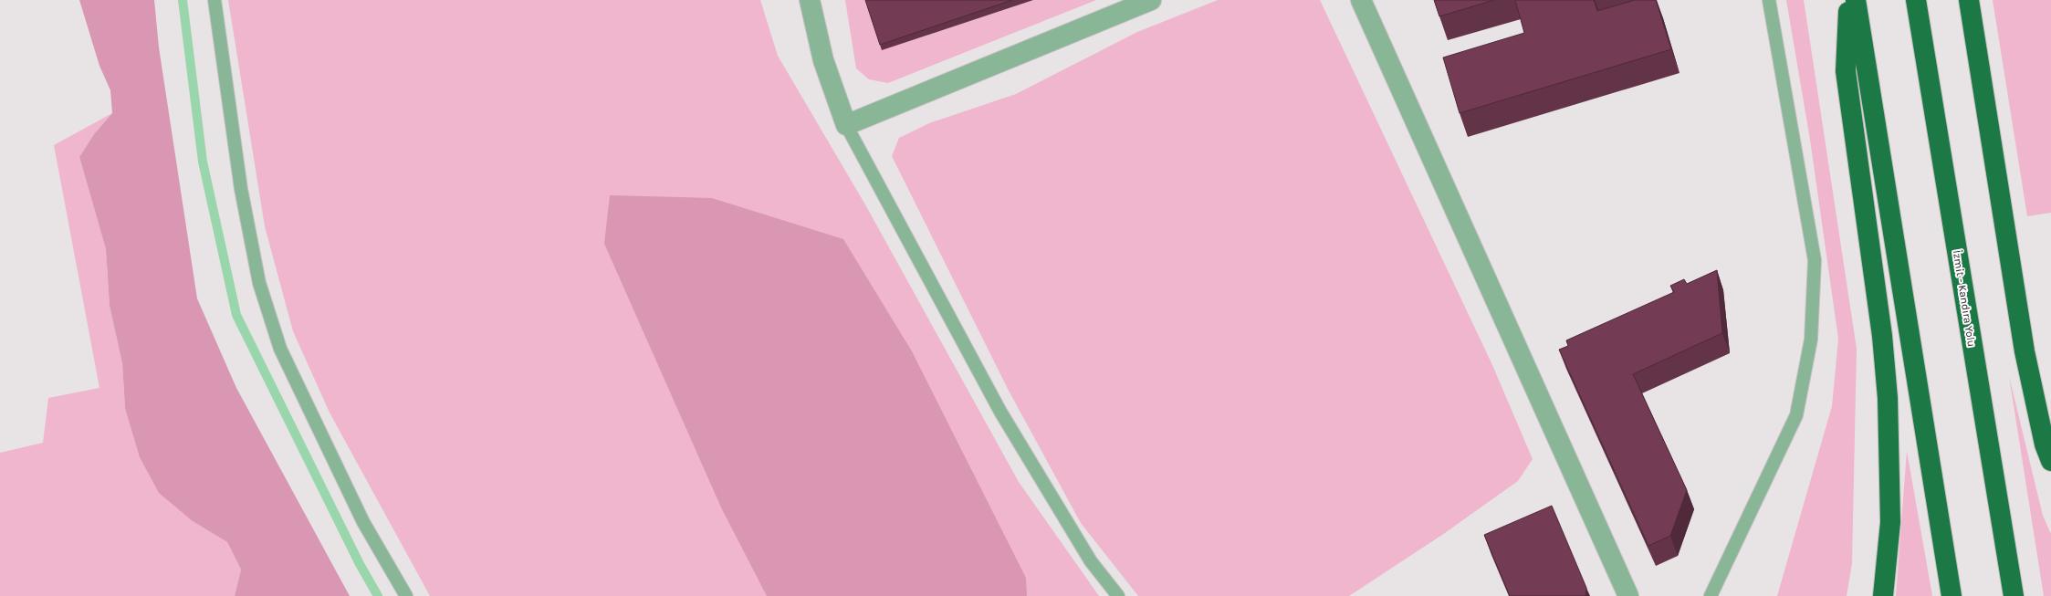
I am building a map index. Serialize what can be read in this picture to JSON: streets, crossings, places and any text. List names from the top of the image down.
{
  "streets": {
    "highway": ["İzmit - Kandıra Yolu"]
  }
}
